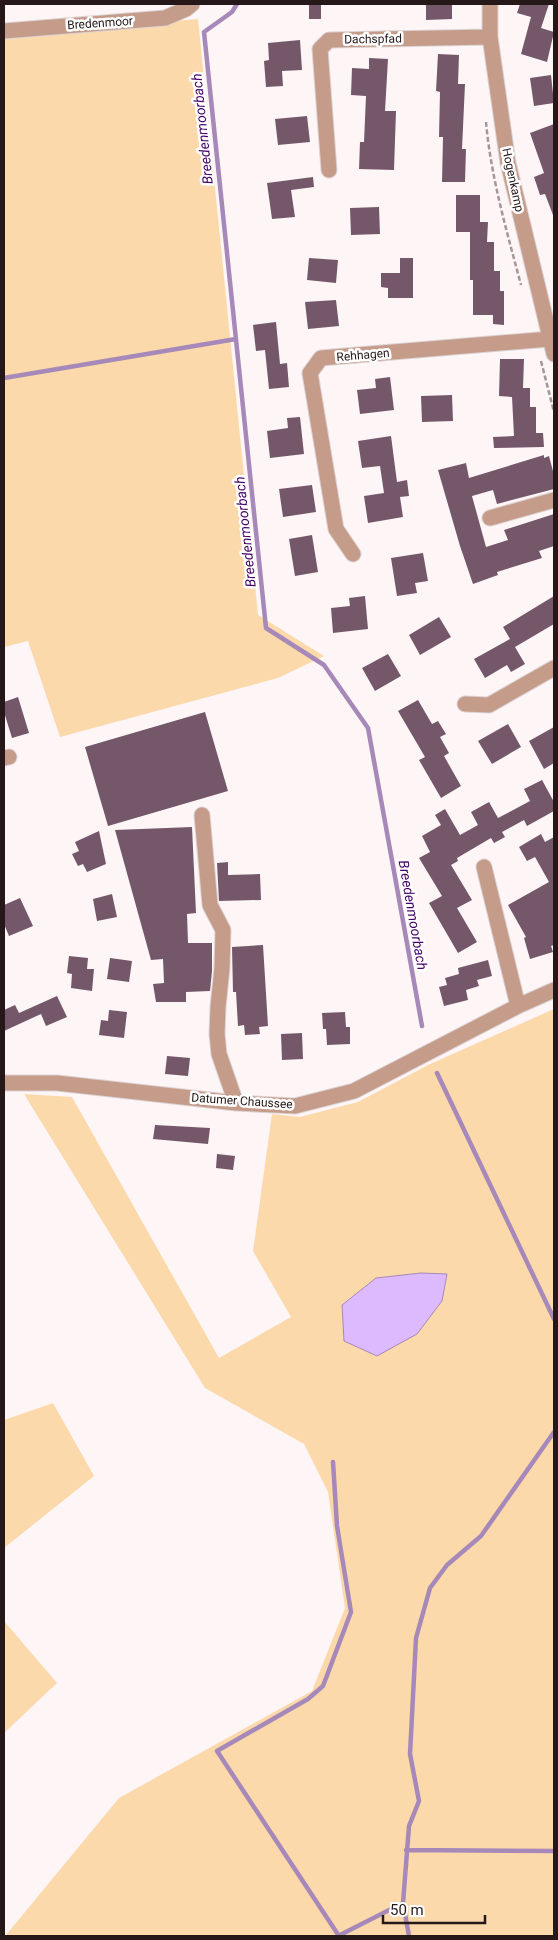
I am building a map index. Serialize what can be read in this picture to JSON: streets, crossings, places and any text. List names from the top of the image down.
{
  "streets": {
    "street": [
      "Bredenmoor",
      "Dachspfad",
      "Hogenkamp",
      "Rehhagen",
      "Datumer Chaussee"
    ]
  },
  "crossings": [
    ["Dachspfad", "Hogenkamp"],
    ["Hogenkamp", "Rehhagen"]
  ],
  "water": ["Breedenmoorbach"],
  "scale_bar": "50 m"
}
